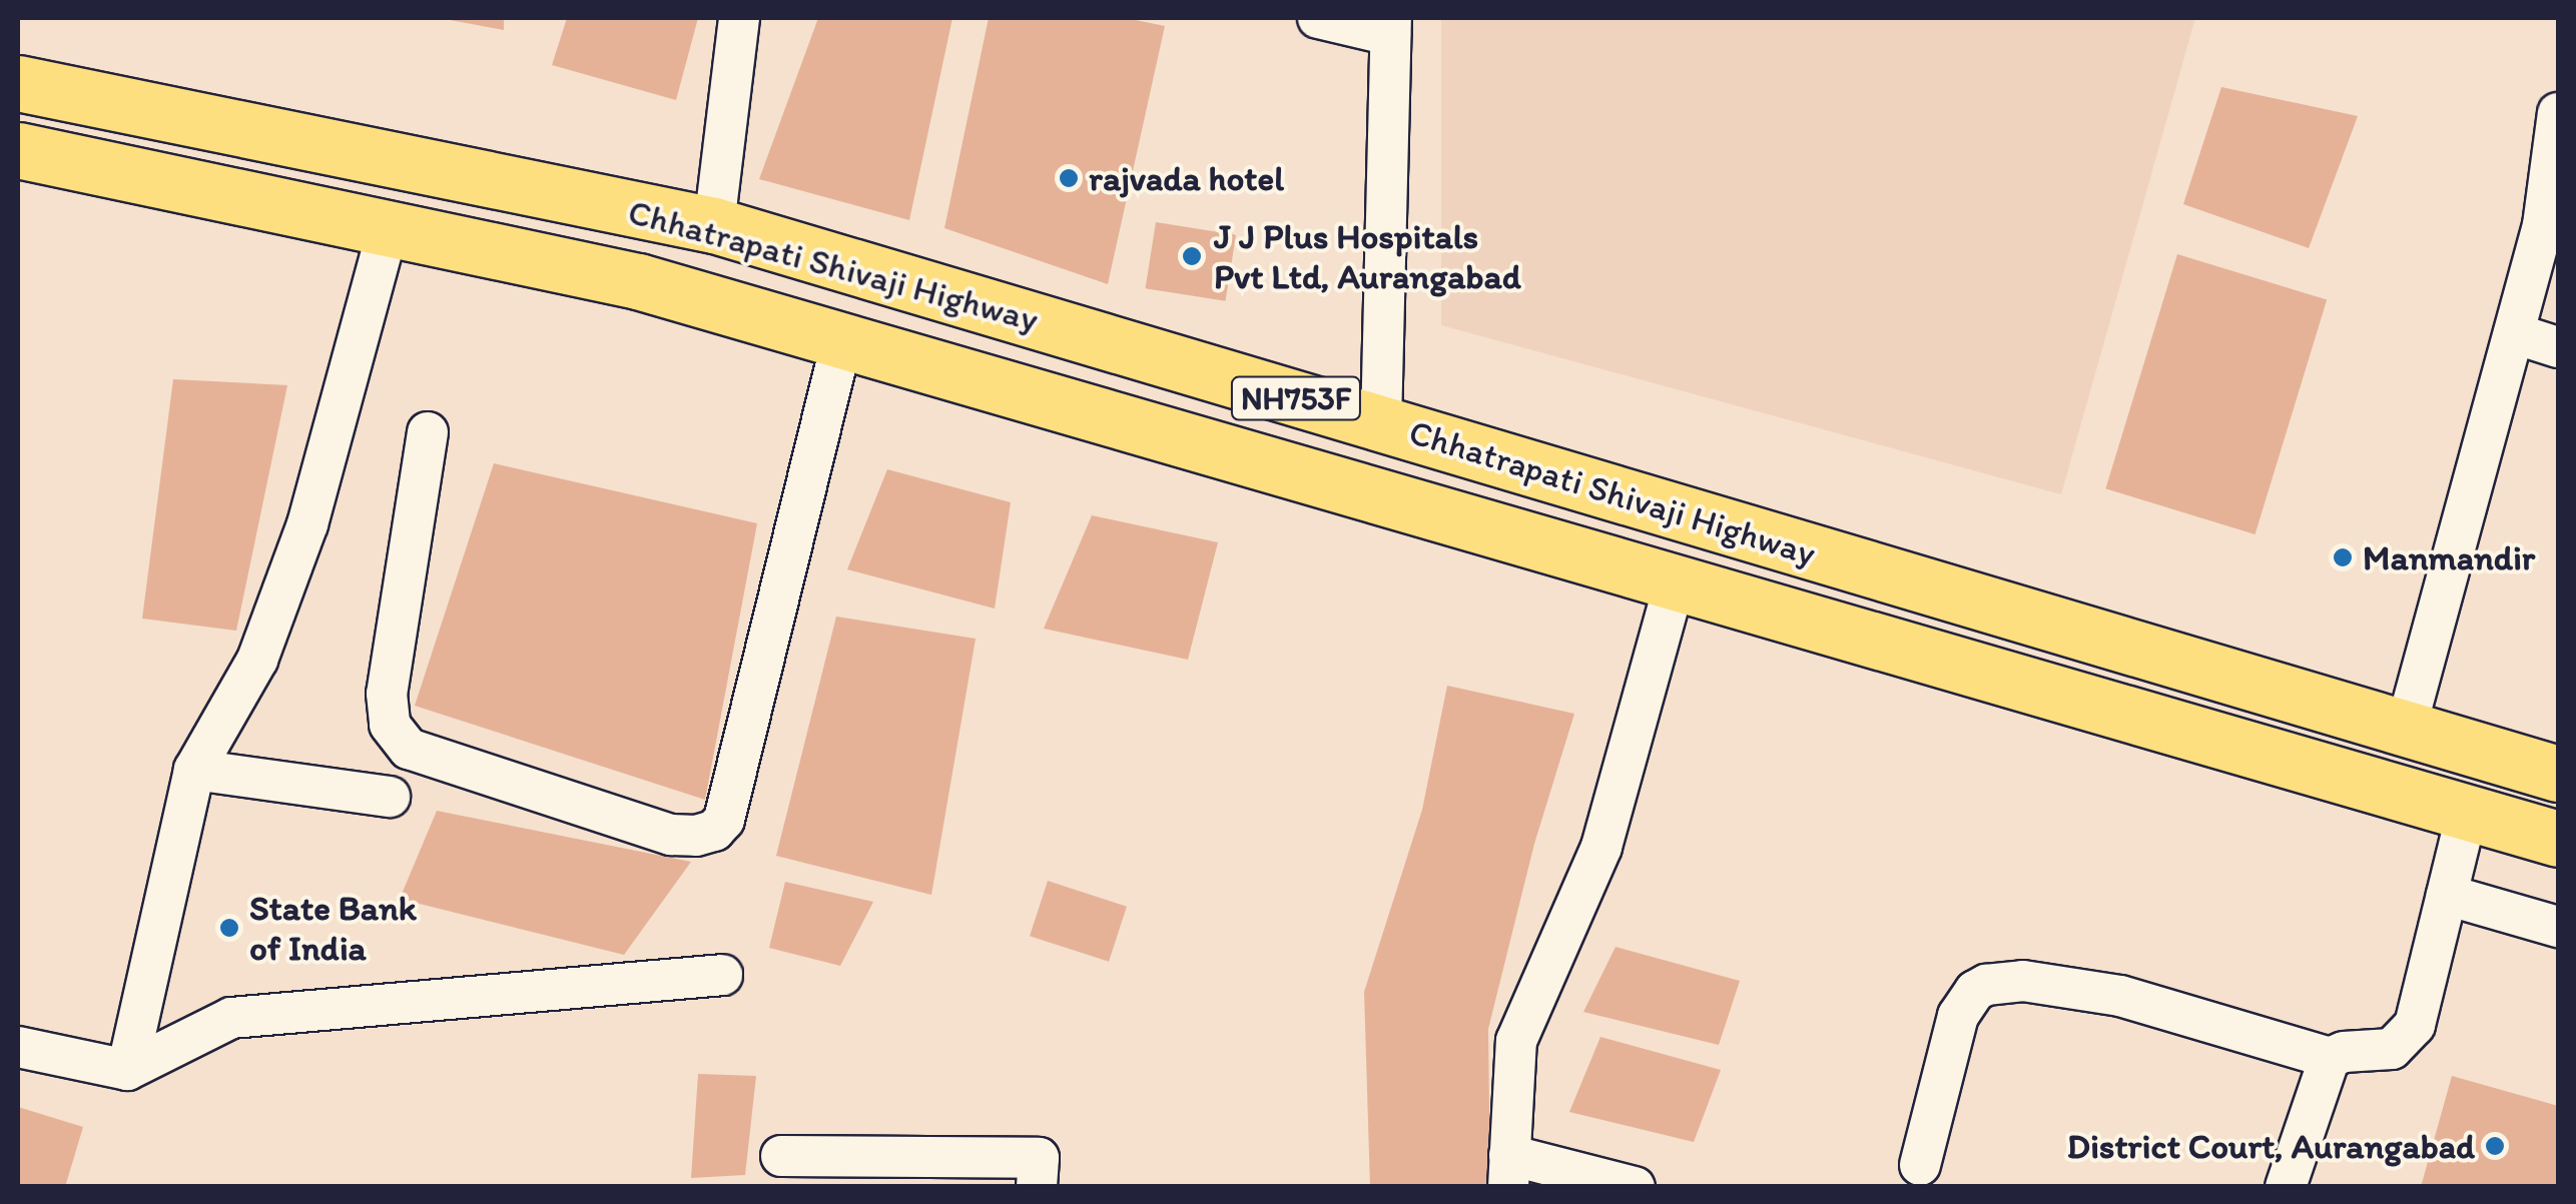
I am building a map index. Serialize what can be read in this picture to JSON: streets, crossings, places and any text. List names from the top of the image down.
{
  "streets": {
    "highway": ["Chhatrapati Shivaji Highway", "NH753F"]
  },
  "places": [
    "rajvada hotel",
    "J J Plus Hospitals Pvt Ltd, Aurangabad",
    "Manmandir",
    "State Bank of India",
    "District Court, Aurangabad"
  ]
}
